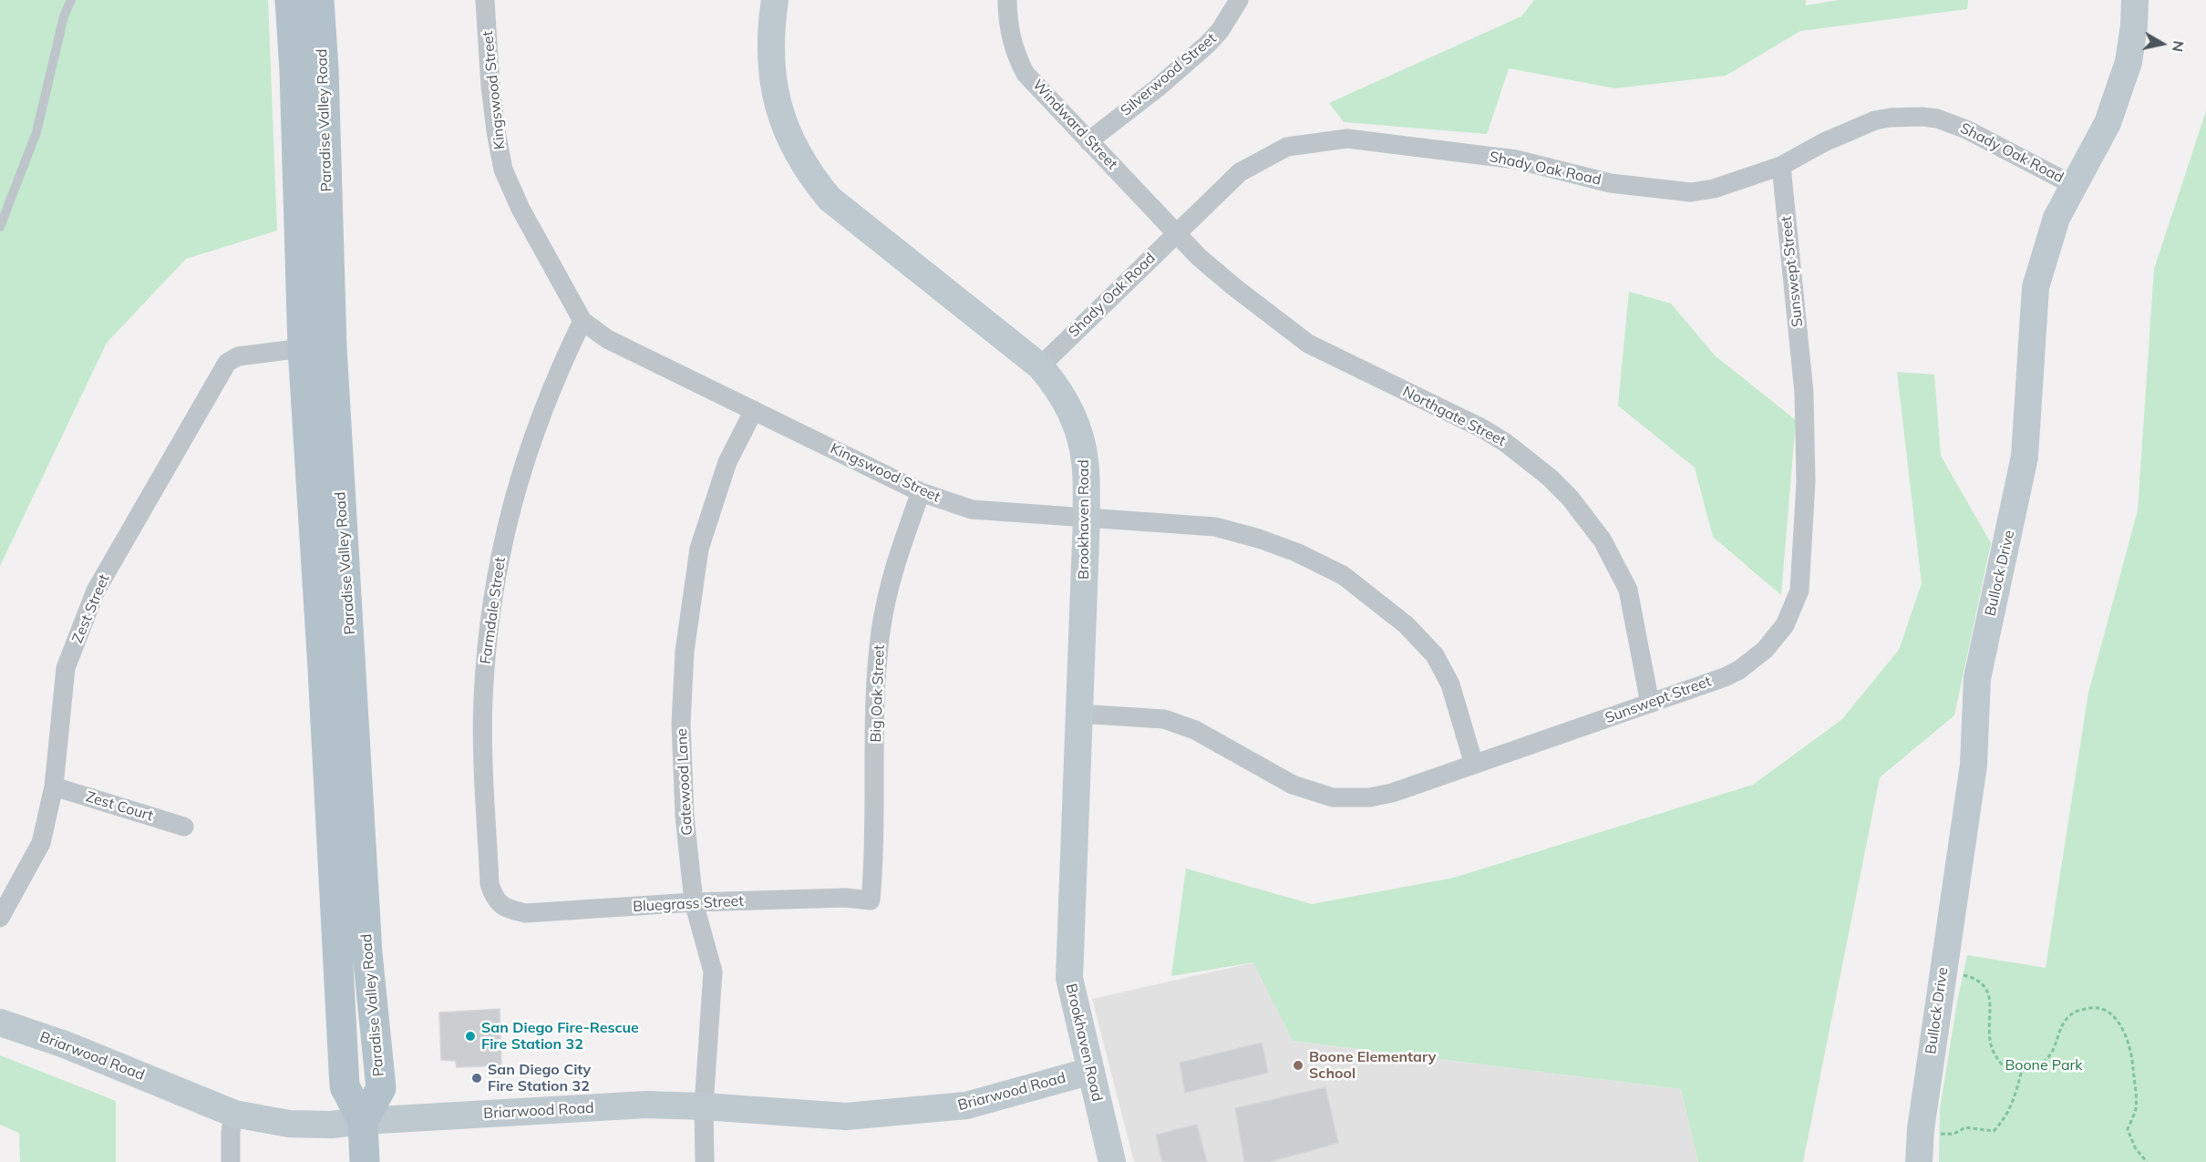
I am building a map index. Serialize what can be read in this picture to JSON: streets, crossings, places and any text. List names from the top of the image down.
{
  "streets": {
    "main road": ["Paradise Valley Road"],
    "street": [
      "Silverwood Street",
      "Kingswood Street",
      "Windward Street",
      "Shady Oak Road",
      "Sunswept Street",
      "Northgate Street",
      "Brookhaven Road",
      "Bullock Drive",
      "Zest Street",
      "Farmdale Street",
      "Big Oak Street",
      "Gatewood Lane",
      "Zest Court",
      "Bluegrass Street",
      "Briarwood Road"
    ]
  },
  "crossings": [
    ["Silverwood Street", "Windward Street"],
    ["Kingswood Street", "Sunswept Street"],
    ["Kingswood Street", "Brookhaven Road"],
    ["Kingswood Street", "Farmdale Street"],
    ["Kingswood Street", "Big Oak Street"],
    ["Kingswood Street", "Gatewood Lane"],
    ["Paradise Valley Road", "Zest Street"],
    ["Paradise Valley Road", "Briarwood Road"],
    ["Windward Street", "Shady Oak Road"],
    ["Windward Street", "Northgate Street"],
    ["Shady Oak Road", "Sunswept Street"],
    ["Shady Oak Road", "Northgate Street"],
    ["Shady Oak Road", "Brookhaven Road"],
    ["Shady Oak Road", "Bullock Drive"],
    ["Sunswept Street", "Northgate Street"],
    ["Sunswept Street", "Brookhaven Road"],
    ["Brookhaven Road", "Briarwood Road"],
    ["Zest Street", "Zest Court"],
    ["Farmdale Street", "Bluegrass Street"],
    ["Big Oak Street", "Bluegrass Street"],
    ["Gatewood Lane", "Bluegrass Street"],
    ["Gatewood Lane", "Briarwood Road"]
  ],
  "parks": ["Boone Park"],
  "places": ["San Diego Fire-Rescue Fire Station 32", "Boone Elementary School", "San Diego City Fire Station 32"],
  "north": "right"
}
